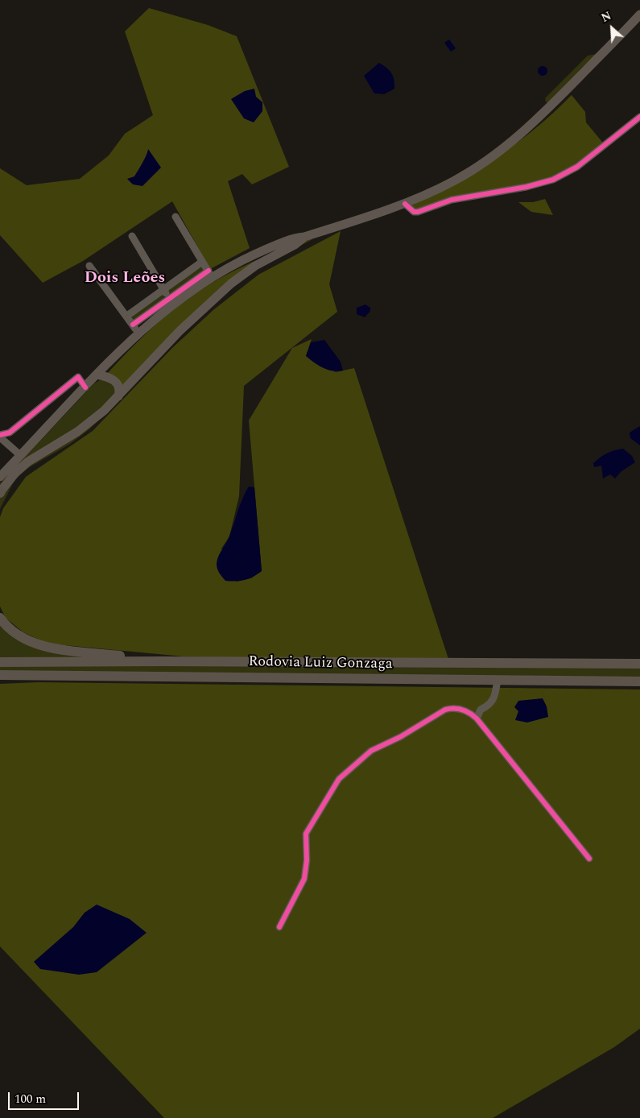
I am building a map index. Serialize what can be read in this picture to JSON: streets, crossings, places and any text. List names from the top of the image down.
{
  "streets": {
    "highway": ["Rodovia Luiz Gonzaga"]
  },
  "districts": ["Dois Leões"],
  "scale_bar": "100 m",
  "north": "top left"
}
